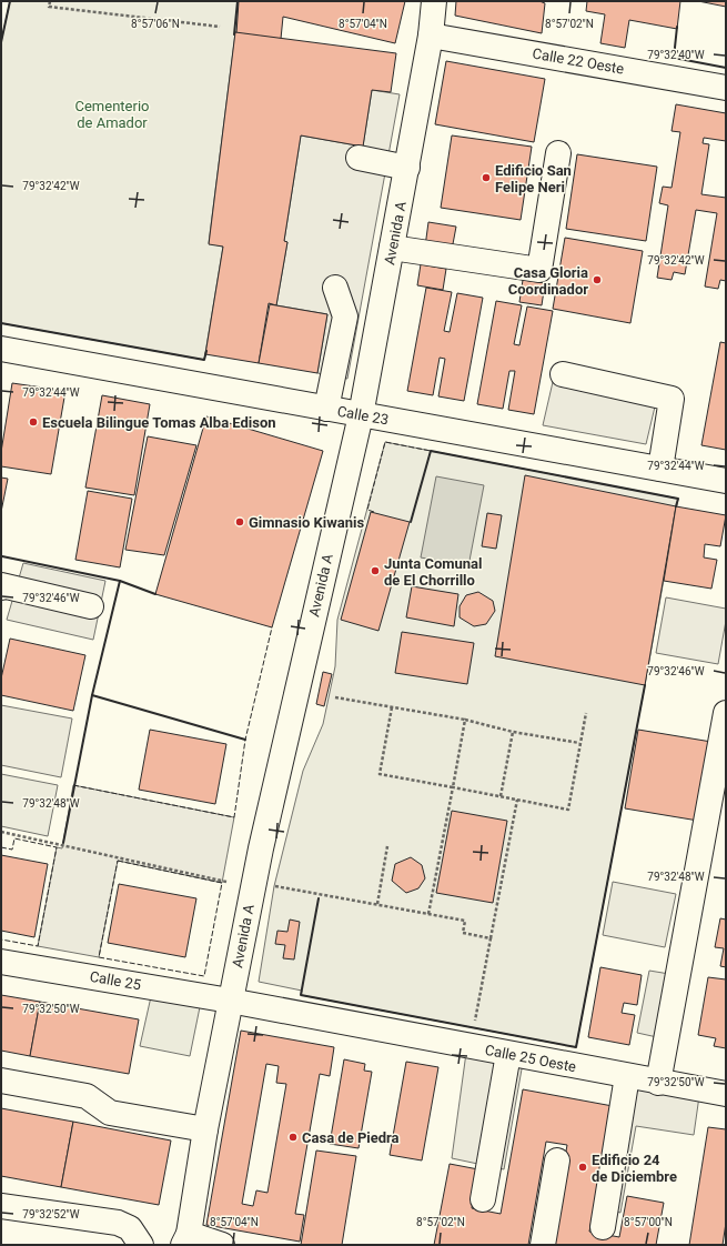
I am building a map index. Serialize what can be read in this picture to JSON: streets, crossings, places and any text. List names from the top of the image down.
{
  "streets": {
    "street": [
      "Calle 22 Oeste",
      "Avenida A",
      "Calle 23",
      "Calle 25",
      "Calle 25 Oeste"
    ]
  },
  "crossings": [
    ["Calle 22 Oeste", "Avenida A"],
    ["Avenida A", "Calle 23"],
    ["Avenida A", "Calle 25"],
    ["Avenida A", "Calle 25 Oeste"],
    ["Calle 25", "Calle 25 Oeste"]
  ],
  "parks": ["Cementerio de Amador"],
  "places": [
    "Edificio San Felipe Neri",
    "Casa Gloria Coordinador",
    "Escuela Bilingue Tomas Alba Edison",
    "Gimnasio Kiwanis",
    "Junta Comunal de El Chorrillo",
    "Casa de Piedra",
    "Edificio 24 de Diciembre"
  ],
  "coordinates": [
    "8°57'06\"N",
    "8°57'04\"N",
    "8°57'02\"N",
    "79°32'40\"W",
    "79°32'42\"W",
    "79°32'44\"W",
    "79°32'46\"W",
    "79°32'48\"W",
    "79°32'50\"W",
    "79°32'52\"W",
    "8°57'00\"N"
  ]
}
